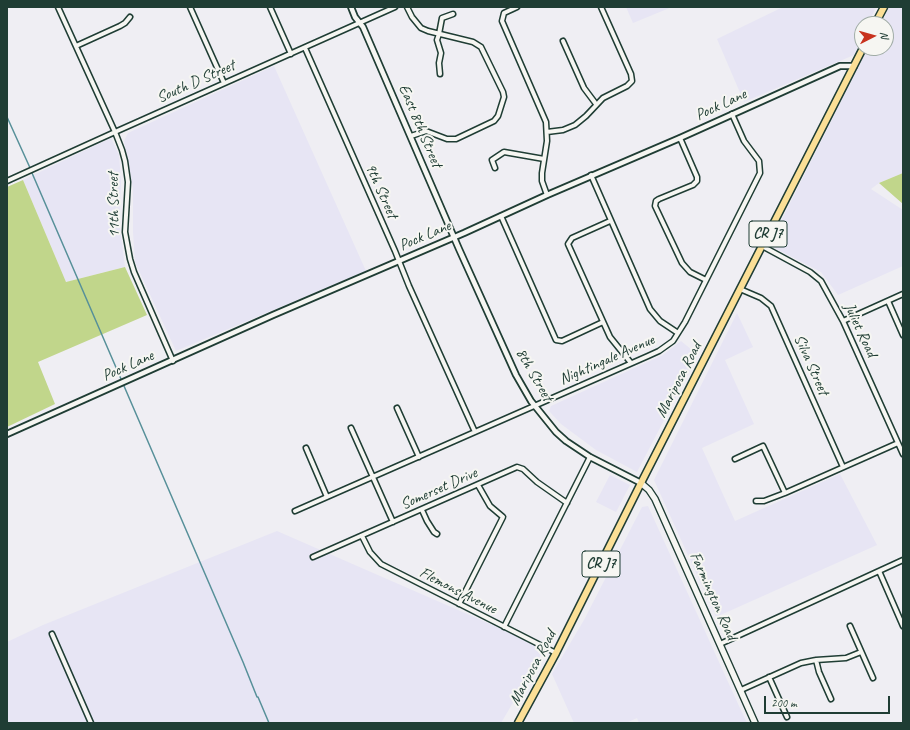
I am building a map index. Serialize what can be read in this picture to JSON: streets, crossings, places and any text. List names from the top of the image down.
{
  "streets": {
    "main road": ["CR J7", "Mariposa Road", "Farmington Road"],
    "street": [
      "South D Street",
      "Pock Lane",
      "East 8th Street",
      "9th Street",
      "11th Street",
      "Juliet Road",
      "Nightingale Avenue",
      "Silva Street",
      "8th Street",
      "Somerset Drive",
      "Flemons Avenue"
    ]
  },
  "crossings": [
    ["South D Street", "East 8th Street"],
    ["South D Street", "9th Street"],
    ["South D Street", "11th Street"],
    ["Pock Lane", "East 8th Street"],
    ["Pock Lane", "9th Street"],
    ["Pock Lane", "11th Street"],
    ["Pock Lane", "Nightingale Avenue"],
    ["Pock Lane", "8th Street"],
    ["Pock Lane", "Mariposa Road"],
    ["East 8th Street", "8th Street"],
    ["9th Street", "Nightingale Avenue"],
    ["Juliet Road", "Mariposa Road"],
    ["Nightingale Avenue", "8th Street"],
    ["Silva Street", "Mariposa Road"],
    ["8th Street", "Mariposa Road"],
    ["8th Street", "Farmington Road"],
    ["Mariposa Road", "Flemons Avenue"],
    ["Mariposa Road", "Farmington Road"],
    ["Somerset Drive", "Flemons Avenue"]
  ],
  "scale_bar": "200 m",
  "north": "right"
}
